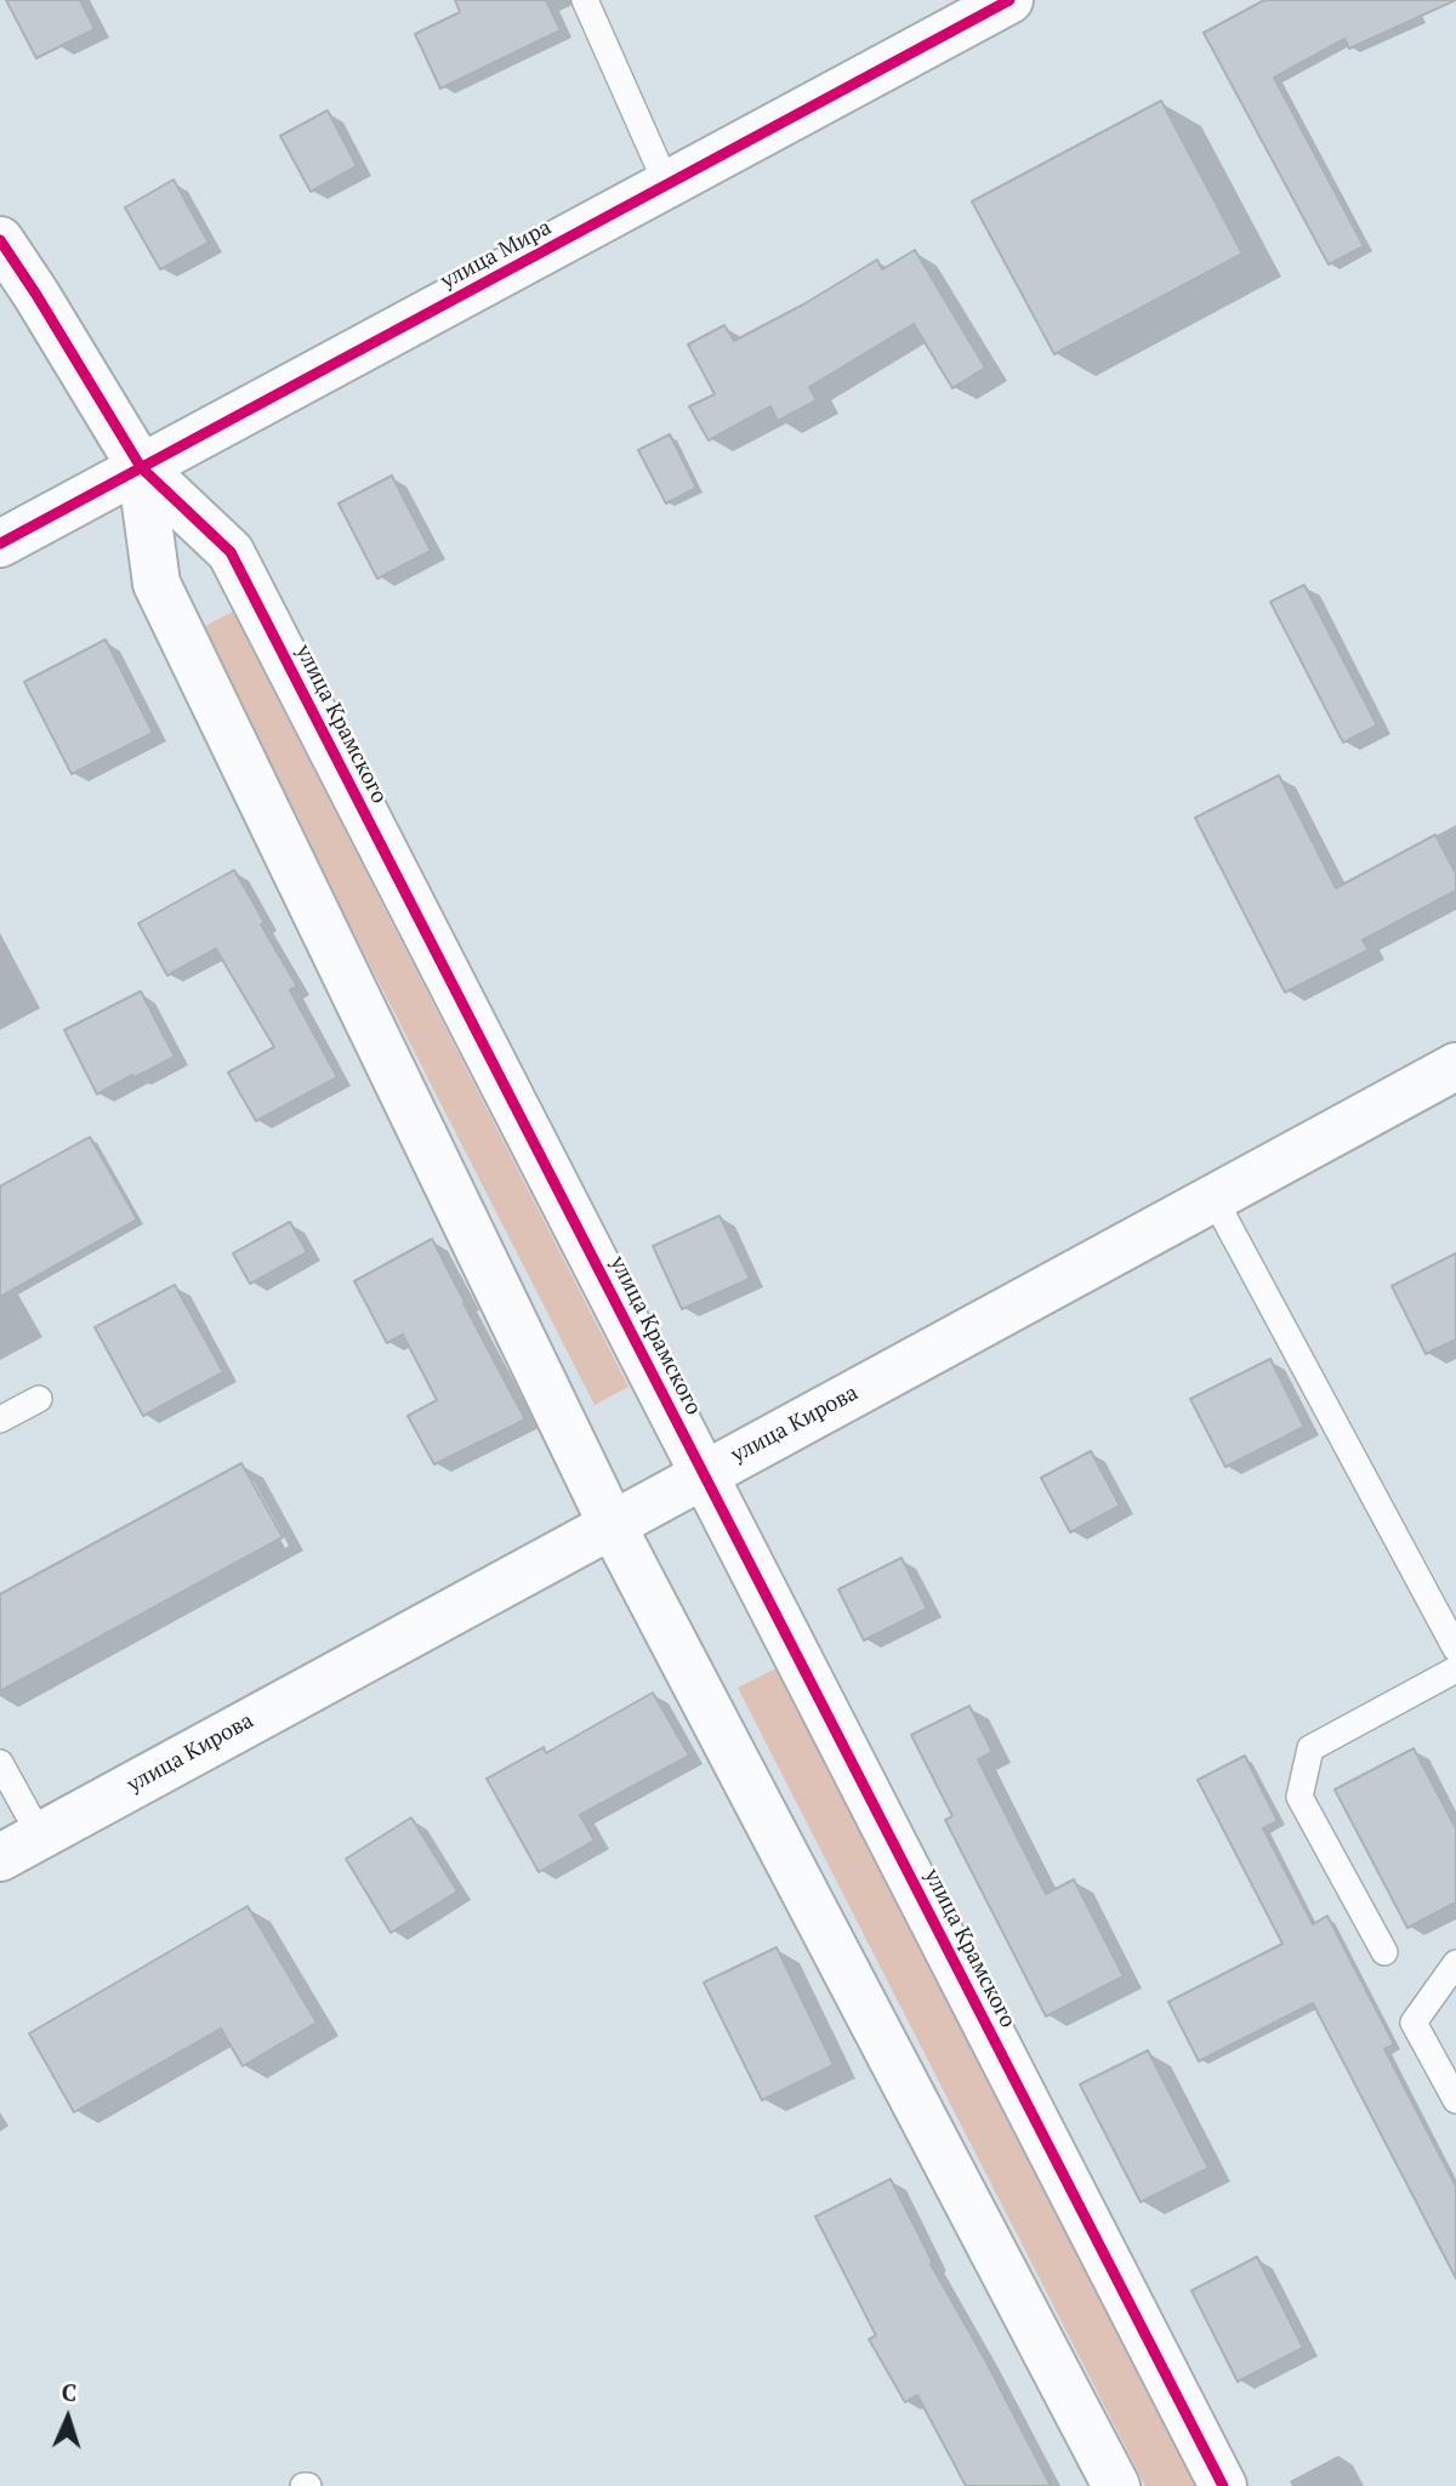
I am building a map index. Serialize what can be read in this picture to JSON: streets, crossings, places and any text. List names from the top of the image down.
{
  "streets": {
    "street": ["улица Мира", "улица Крамского", "улица Кирова"]
  },
  "crossings": [
    ["улица Мира", "улица Крамского"],
    ["улица Крамского", "улица Кирова"]
  ],
  "north": "top"
}
